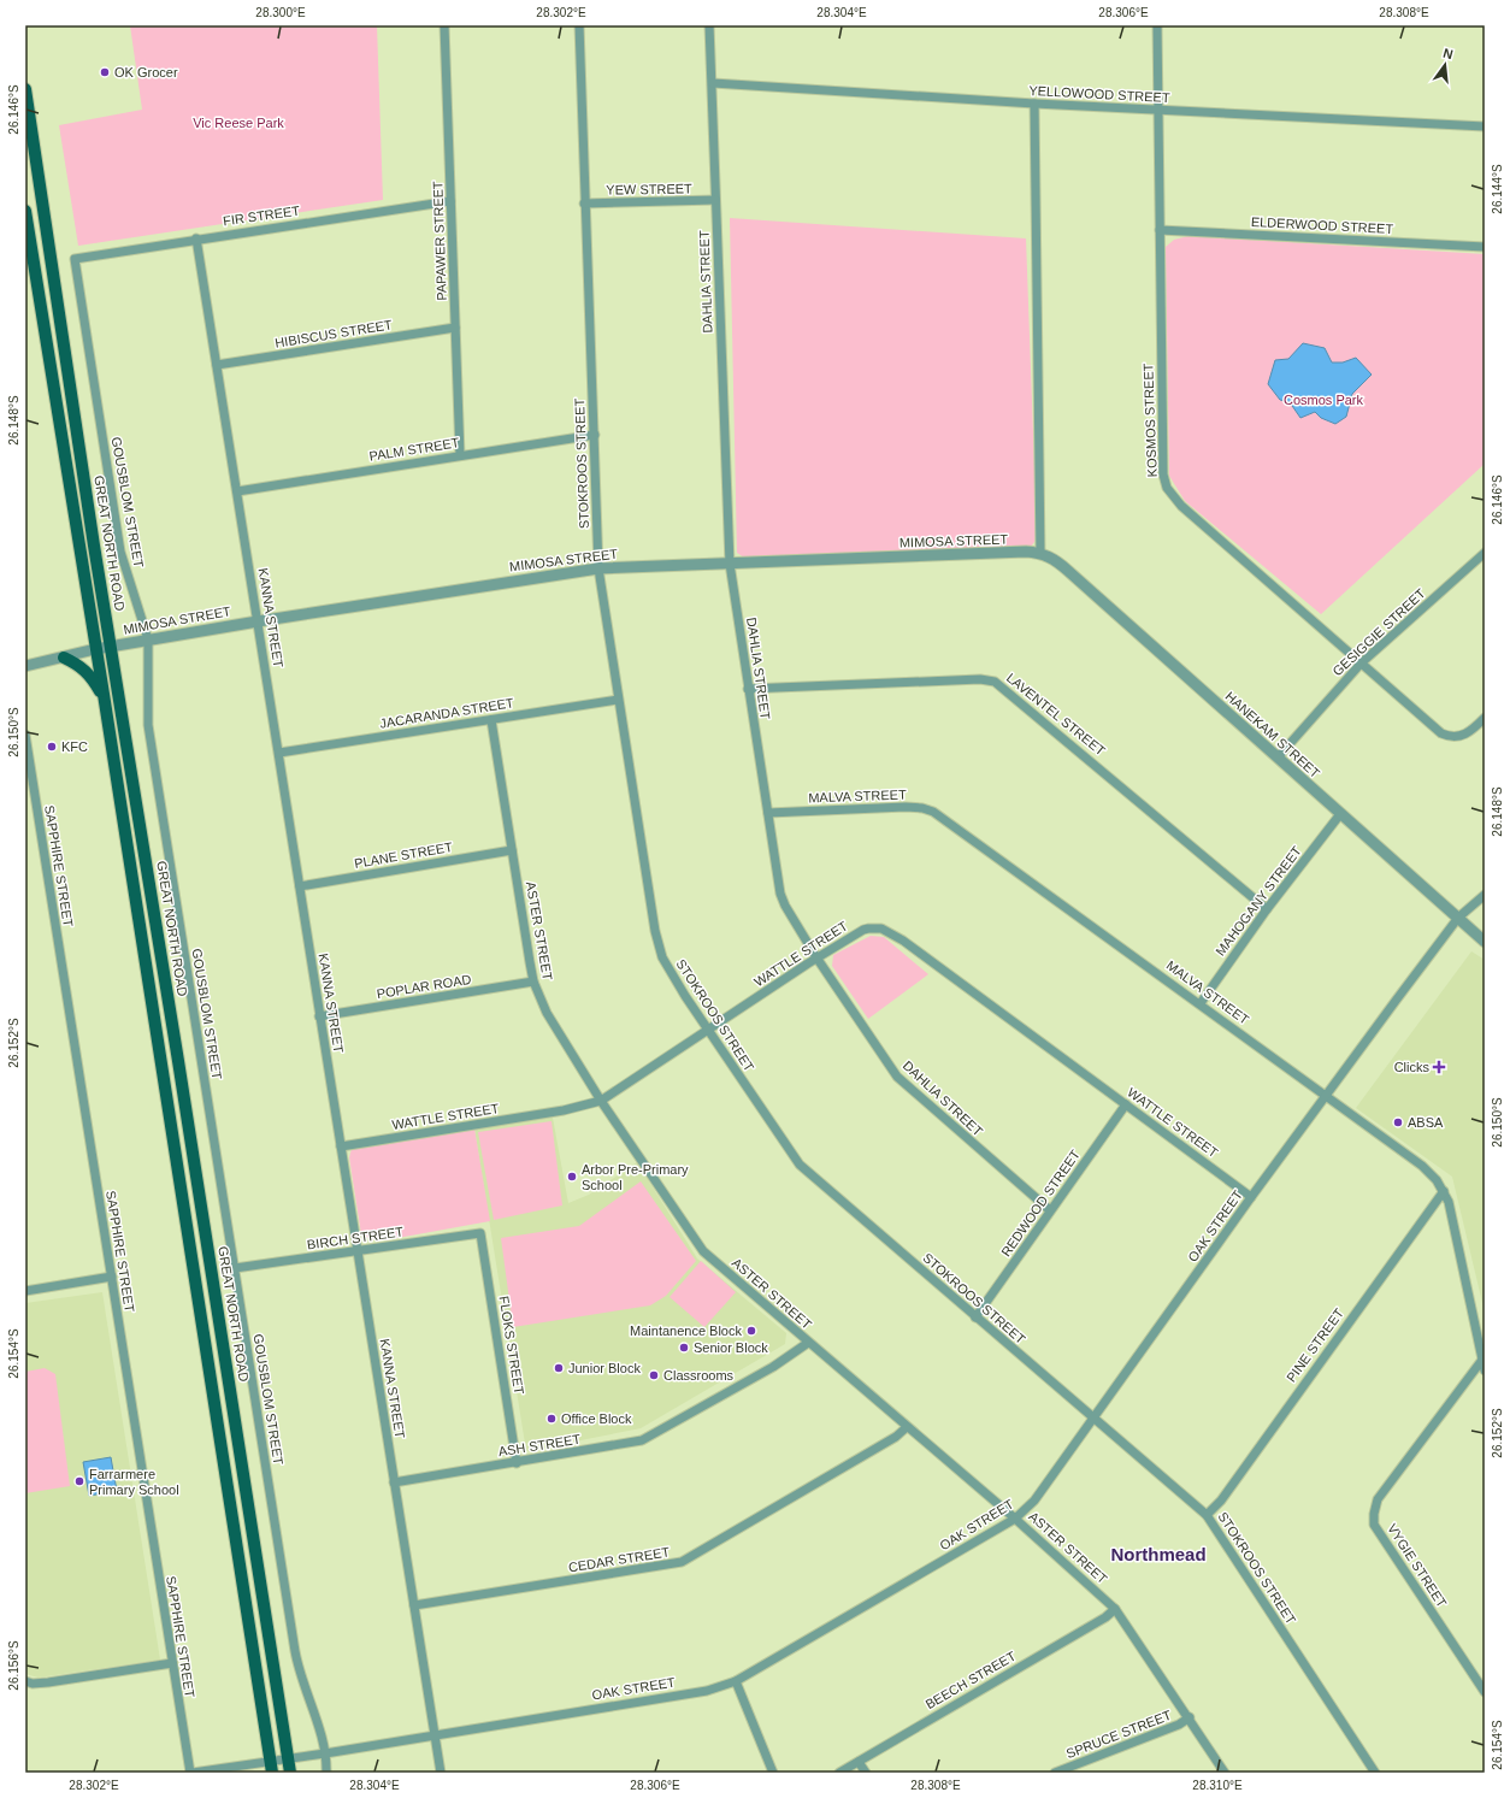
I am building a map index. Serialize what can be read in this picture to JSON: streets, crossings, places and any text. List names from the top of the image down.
{
  "streets": {
    "main road": ["GREAT NORTH ROAD"],
    "street": [
      "YELLOWOOD STREET",
      "YEW STREET",
      "FIR STREET",
      "ELDERWOOD STREET",
      "PAPAWER STREET",
      "DAHLIA STREET",
      "HIBISCUS STREET",
      "KOSMOS STREET",
      "PALM STREET",
      "STOKROOS STREET",
      "GOUSBLOM STREET",
      "MIMOSA STREET",
      "KANNA STREET",
      "GESIGGIE STREET",
      "JACARANDA STREET",
      "LAVENTEL STREET",
      "HANEKAM STREET",
      "MALVA STREET",
      "PLANE STREET",
      "SAPPHIRE STREET",
      "MAHOGANY STREET",
      "ASTER STREET",
      "WATTLE STREET",
      "POPLAR ROAD",
      "REDWOOD STREET",
      "OAK STREET",
      "BIRCH STREET",
      "FLOKS STREET",
      "PINE STREET",
      "ASH STREET",
      "CEDAR STREET",
      "VYGIE STREET",
      "BEECH STREET",
      "SPRUCE STREET"
    ]
  },
  "crossings": [
    ["YELLOWOOD STREET", "DAHLIA STREET"],
    ["YELLOWOOD STREET", "KOSMOS STREET"],
    ["YEW STREET", "DAHLIA STREET"],
    ["YEW STREET", "STOKROOS STREET"],
    ["FIR STREET", "PAPAWER STREET"],
    ["FIR STREET", "GOUSBLOM STREET"],
    ["FIR STREET", "KANNA STREET"],
    ["ELDERWOOD STREET", "KOSMOS STREET"],
    ["PAPAWER STREET", "HIBISCUS STREET"],
    ["PAPAWER STREET", "PALM STREET"],
    ["DAHLIA STREET", "MIMOSA STREET"],
    ["DAHLIA STREET", "LAVENTEL STREET"],
    ["DAHLIA STREET", "MALVA STREET"],
    ["DAHLIA STREET", "WATTLE STREET"],
    ["DAHLIA STREET", "REDWOOD STREET"],
    ["HIBISCUS STREET", "KANNA STREET"],
    ["KOSMOS STREET", "GESIGGIE STREET"],
    ["PALM STREET", "STOKROOS STREET"],
    ["PALM STREET", "KANNA STREET"],
    ["STOKROOS STREET", "MIMOSA STREET"],
    ["STOKROOS STREET", "JACARANDA STREET"],
    ["STOKROOS STREET", "WATTLE STREET"],
    ["STOKROOS STREET", "REDWOOD STREET"],
    ["STOKROOS STREET", "OAK STREET"],
    ["STOKROOS STREET", "PINE STREET"],
    ["GOUSBLOM STREET", "MIMOSA STREET"],
    ["GOUSBLOM STREET", "OAK STREET"],
    ["GOUSBLOM STREET", "BIRCH STREET"],
    ["MIMOSA STREET", "GREAT NORTH ROAD"],
    ["MIMOSA STREET", "KANNA STREET"],
    ["MIMOSA STREET", "HANEKAM STREET"],
    ["GREAT NORTH ROAD", "OAK STREET"],
    ["KANNA STREET", "JACARANDA STREET"],
    ["KANNA STREET", "PLANE STREET"],
    ["KANNA STREET", "WATTLE STREET"],
    ["KANNA STREET", "POPLAR ROAD"],
    ["KANNA STREET", "OAK STREET"],
    ["KANNA STREET", "BIRCH STREET"],
    ["KANNA STREET", "ASH STREET"],
    ["KANNA STREET", "CEDAR STREET"],
    ["GESIGGIE STREET", "HANEKAM STREET"],
    ["JACARANDA STREET", "ASTER STREET"],
    ["LAVENTEL STREET", "MAHOGANY STREET"],
    ["HANEKAM STREET", "MAHOGANY STREET"],
    ["HANEKAM STREET", "OAK STREET"],
    ["MALVA STREET", "MAHOGANY STREET"],
    ["MALVA STREET", "OAK STREET"],
    ["MALVA STREET", "PINE STREET"],
    ["MALVA STREET", "VYGIE STREET"],
    ["PLANE STREET", "ASTER STREET"],
    ["SAPPHIRE STREET", "OAK STREET"],
    ["ASTER STREET", "WATTLE STREET"],
    ["ASTER STREET", "POPLAR ROAD"],
    ["ASTER STREET", "OAK STREET"],
    ["ASTER STREET", "ASH STREET"],
    ["ASTER STREET", "CEDAR STREET"],
    ["ASTER STREET", "BEECH STREET"],
    ["ASTER STREET", "SPRUCE STREET"],
    ["WATTLE STREET", "REDWOOD STREET"],
    ["WATTLE STREET", "OAK STREET"],
    ["BIRCH STREET", "FLOKS STREET"],
    ["FLOKS STREET", "ASH STREET"]
  ],
  "districts": ["Northmead"],
  "parks": ["Vic Reese Park", "Cosmos Park"],
  "places": {
    "other": [
      "OK Grocer",
      "KFC",
      "ABSA",
      "Arbor Pre-Primary School",
      "Maintanence Block",
      "Senior Block",
      "Junior Block",
      "Classrooms",
      "Office Block",
      "Farrarmere Primary School"
    ],
    "health": ["Clicks"]
  },
  "north": "top",
  "coordinates": [
    "28.300°E",
    "28.302°E",
    "28.304°E",
    "28.306°E",
    "28.308°E",
    "26.146°S",
    "26.144°S",
    "26.148°S",
    "26.150°S",
    "26.152°S",
    "26.154°S",
    "26.156°S",
    "28.310°E"
  ]
}
